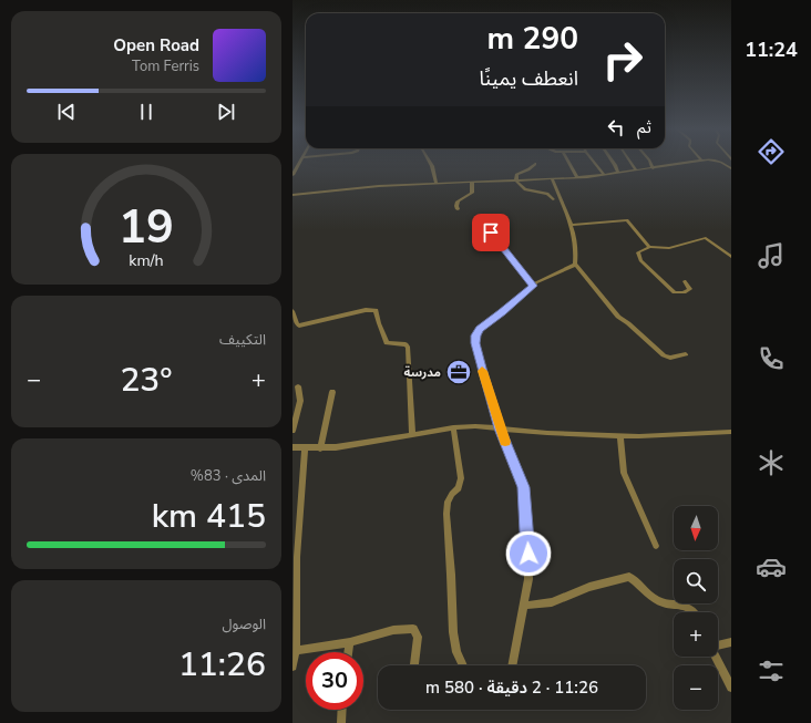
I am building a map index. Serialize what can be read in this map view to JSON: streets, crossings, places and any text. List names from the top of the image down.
{
  "places": {
    "office": ["مدرسة"]
  },
  "north": "bottom",
  "page": {
    "tabs": "11:24",
    "turn": ["290 m", "انعطف يمينًا"],
    "song": ["Open Road", "Tom Ferris"],
    "then": "ثم",
    "tile": [
      "التكييف",
      ["المدى · 83%", "415 km"],
      ["الوصول", "11:26"]
    ],
    "heat": ["−", "23°", "+"],
    "map_buttons": ["+", "−"],
    "limit": "30",
    "trip": "11:26 · 2 دقيقة · 580 m",
    "gauge": ["19", "km/h"]
  }
}
